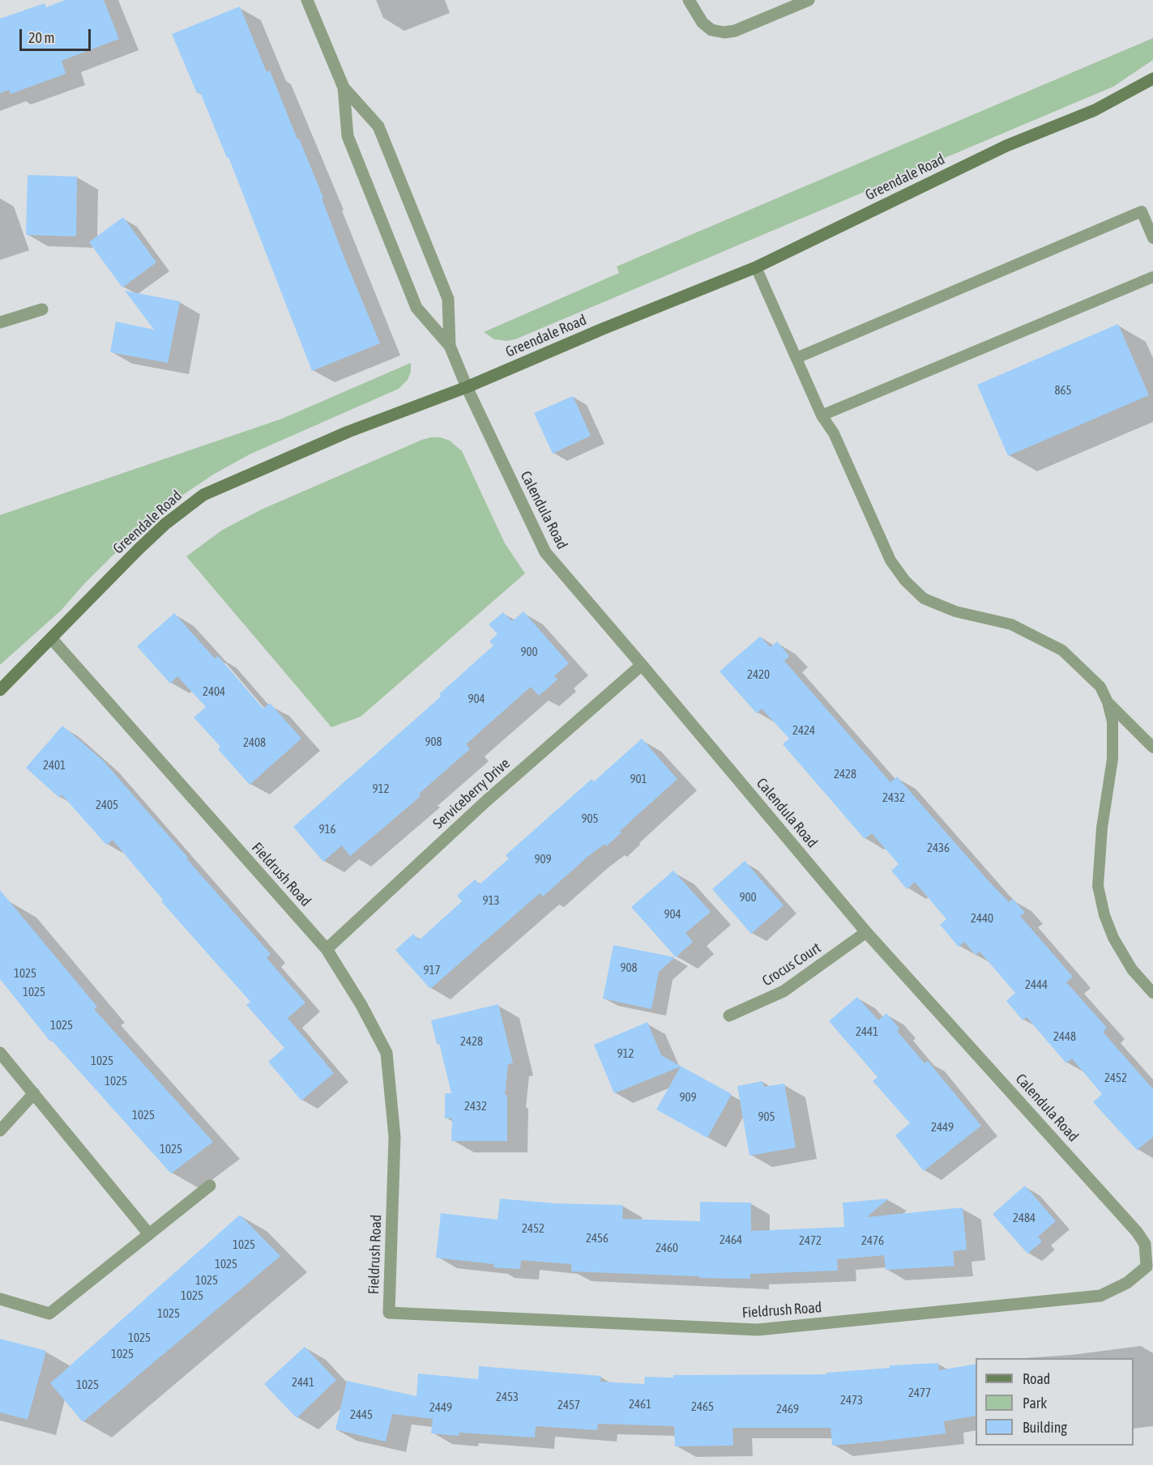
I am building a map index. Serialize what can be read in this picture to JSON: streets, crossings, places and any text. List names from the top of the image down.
{
  "streets": {
    "street": [
      "Greendale Road",
      "Calendula Road",
      "Serviceberry Drive",
      "Fieldrush Road",
      "Crocus Court"
    ]
  },
  "crossings": [
    ["Greendale Road", "Calendula Road"],
    ["Greendale Road", "Fieldrush Road"],
    ["Calendula Road", "Serviceberry Drive"],
    ["Calendula Road", "Fieldrush Road"],
    ["Calendula Road", "Crocus Court"],
    ["Serviceberry Drive", "Fieldrush Road"]
  ],
  "house_numbers": [
    "865",
    "900",
    "2420",
    "2404",
    "904",
    "2424",
    "908",
    "2408",
    "2401",
    "2428",
    "901",
    "912",
    "2432",
    "2405",
    "905",
    "916",
    "2436",
    "909",
    "900",
    "913",
    "904",
    "2440",
    "908",
    "917",
    "1025",
    "2444",
    "1025",
    "1025",
    "2441",
    "2448",
    "2428",
    "912",
    "1025",
    "2452",
    "1025",
    "909",
    "2432",
    "1025",
    "905",
    "2449",
    "1025",
    "2484",
    "2452",
    "2456",
    "2464",
    "2472",
    "2476",
    "1025",
    "2460",
    "1025",
    "1025",
    "1025",
    "1025",
    "1025",
    "1025",
    "2441",
    "1025",
    "2477",
    "2453",
    "2473",
    "2461",
    "2457",
    "2465",
    "2449",
    "2469",
    "2445"
  ],
  "legend": ["Road", "Park", "Building"],
  "scale_bar": "20 m"
}
